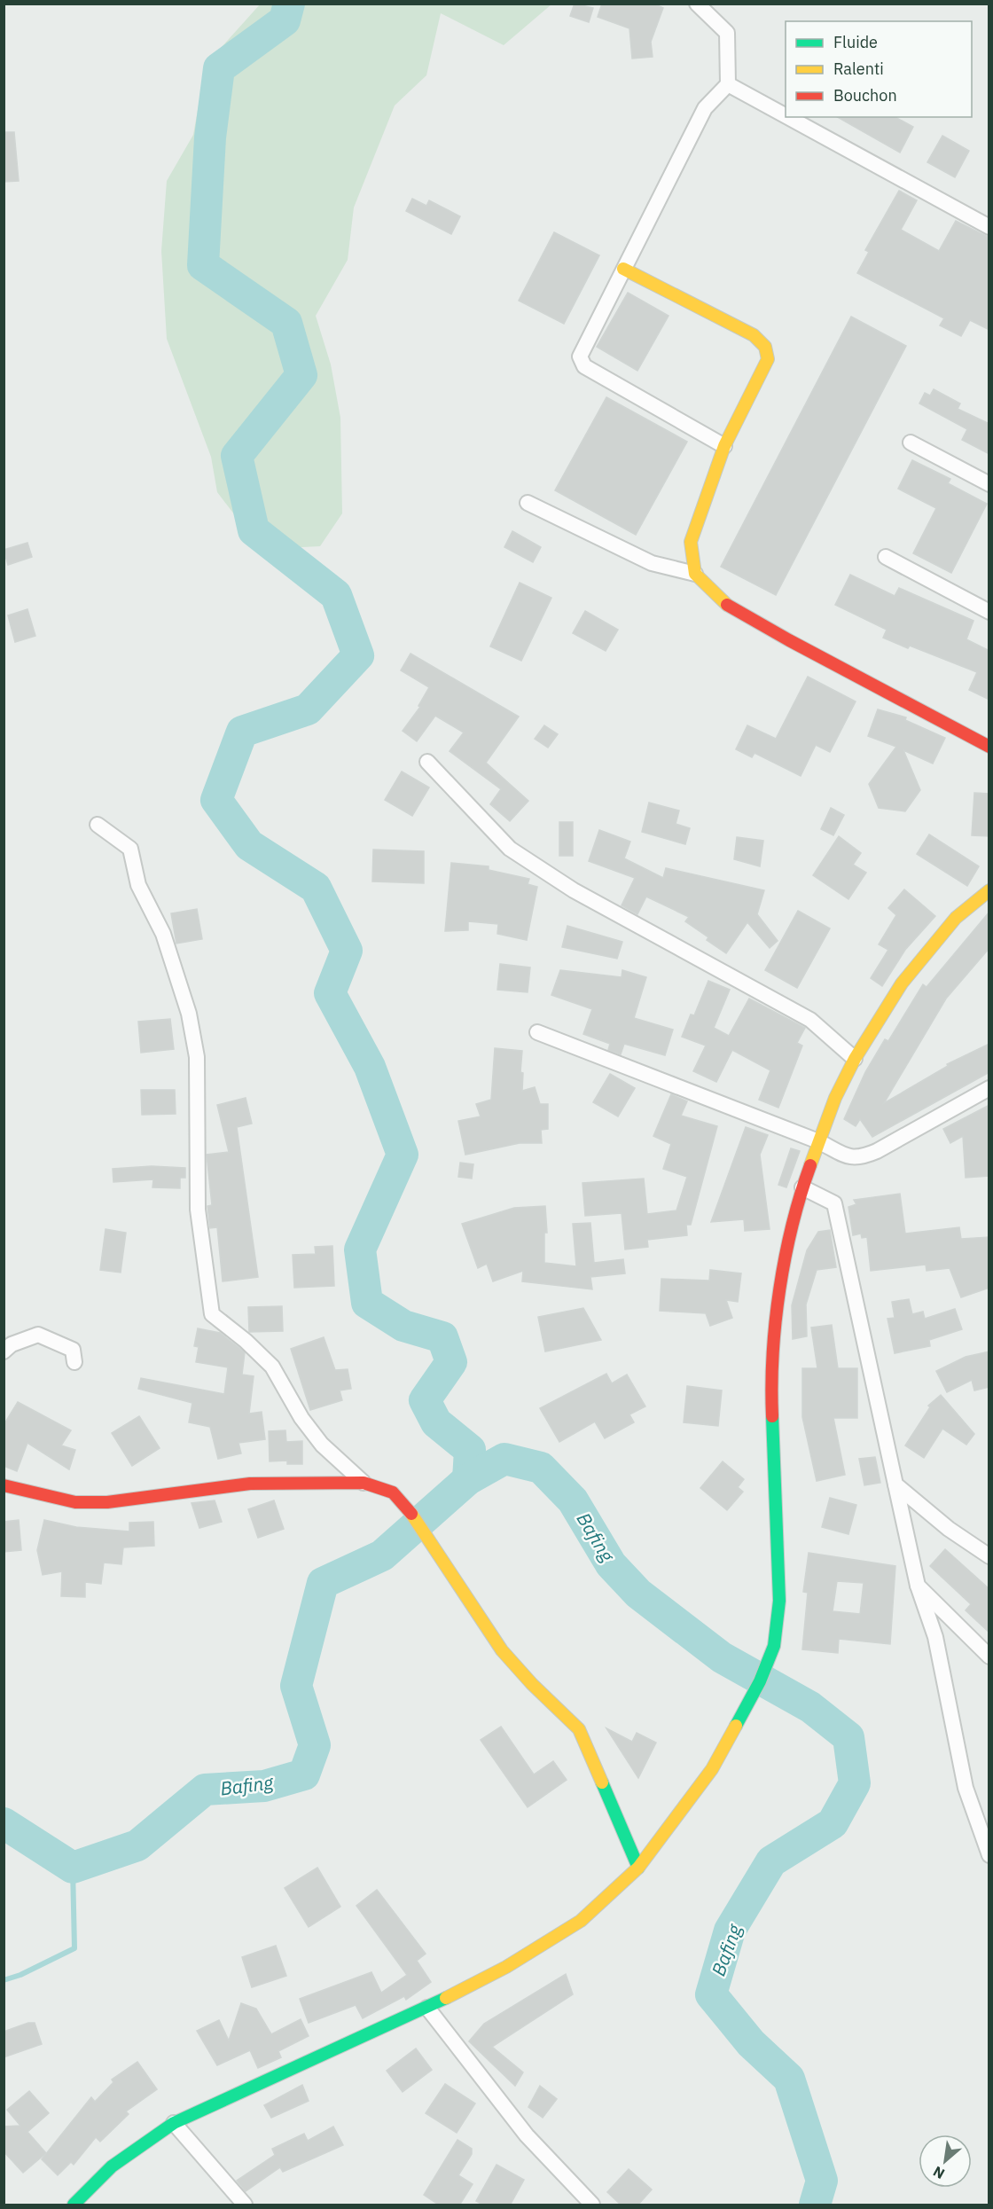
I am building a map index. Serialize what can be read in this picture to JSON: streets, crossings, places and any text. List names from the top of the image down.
{
  "water": ["Bafing"],
  "legend": ["Fluide", "Ralenti", "Bouchon"],
  "north": "bottom left"
}
